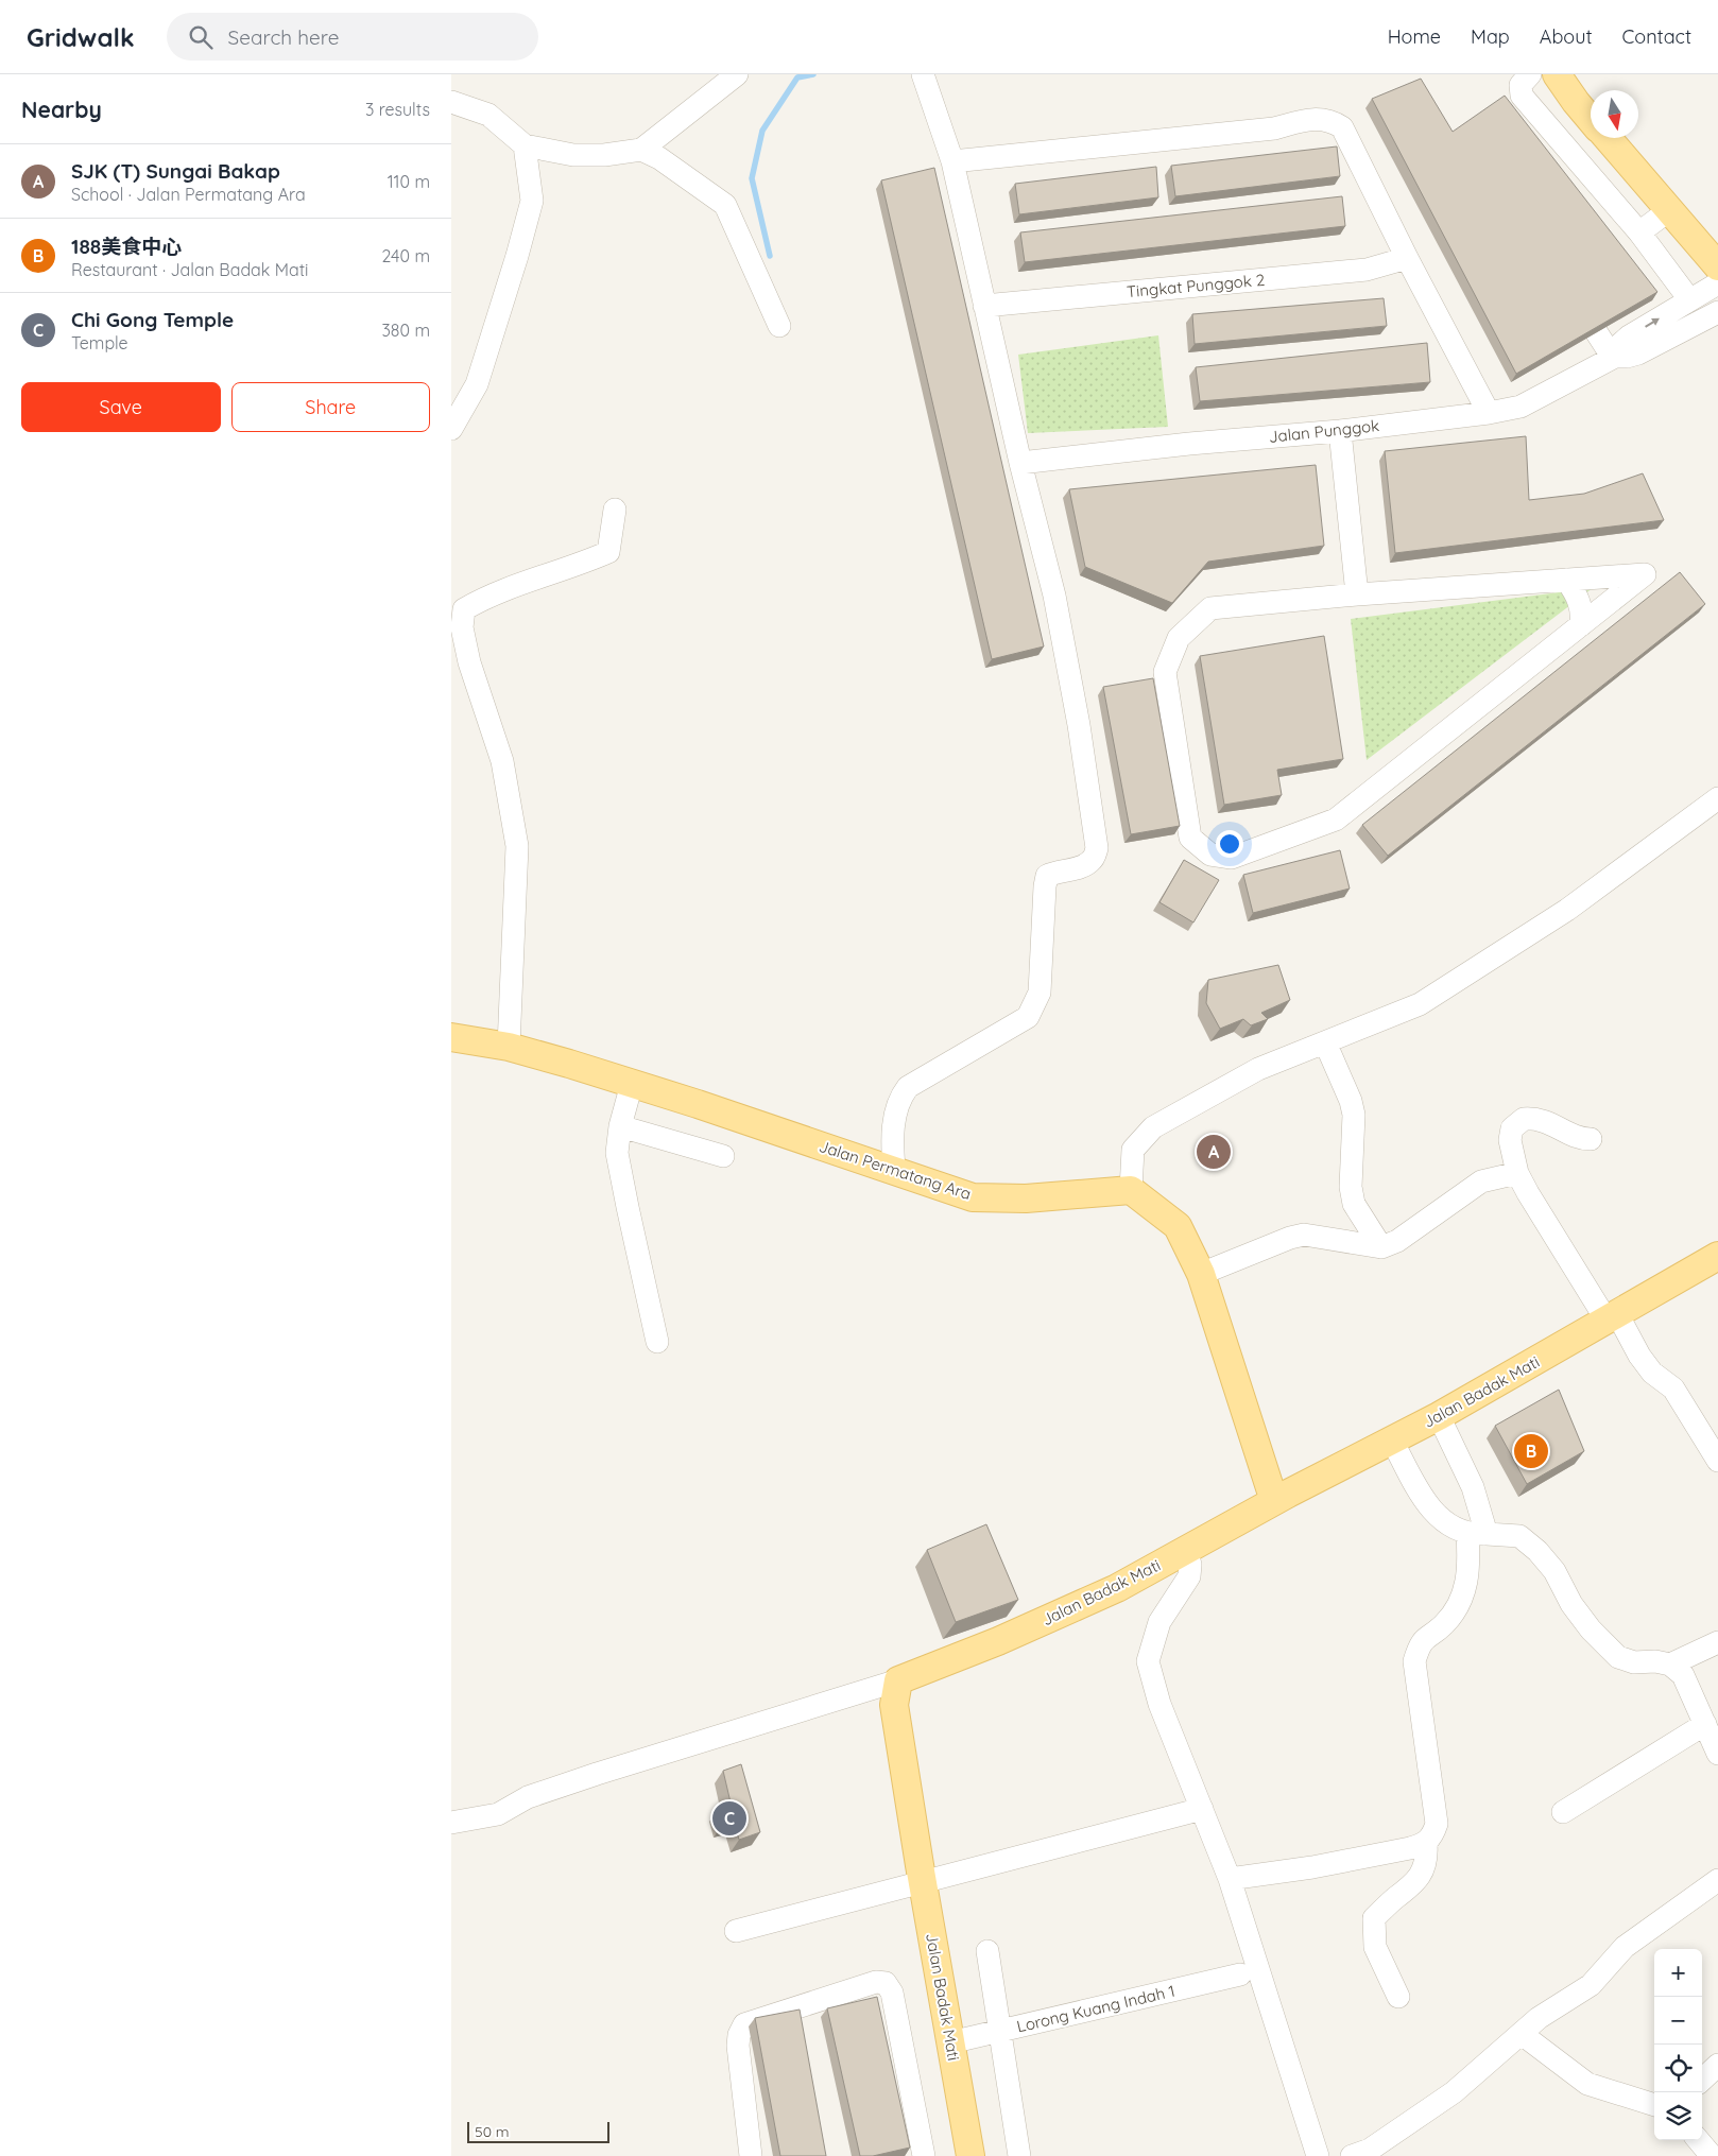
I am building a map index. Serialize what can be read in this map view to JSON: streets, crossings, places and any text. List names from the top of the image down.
{
  "streets": {
    "main road": ["Jalan Permatang Ara", "Jalan Badak Mati"],
    "street": ["Tingkat Punggok 2", "Jalan Punggok", "Lorong Kuang Indah 1"]
  },
  "crossings": [
    ["Jalan Badak Mati", "Lorong Kuang Indah 1"]
  ],
  "scale_bar": "50 m",
  "north": "bottom",
  "page": {
    "header": "Gridwalk",
    "search": "Search here",
    "nav": [
      "Home",
      "Map",
      "About",
      "Contact"
    ],
    "heading": ["Nearby", "3 results"],
    "list": [
      {
        "mark": "A",
        "name": "SJK (T) Sungai Bakap",
        "note": "School · Jalan Permatang Ara",
        "value": "110 m"
      },
      {
        "mark": "B",
        "name": "188美食中心",
        "note": "Restaurant · Jalan Badak Mati",
        "value": "240 m"
      },
      {
        "mark": "C",
        "name": "Chi Gong Temple",
        "note": "Temple",
        "value": "380 m"
      }
    ],
    "buttons": ["Save", "Share"],
    "pins": ["A", "B", "C"],
    "map_buttons": ["+", "−"],
    "scale": "50 m"
  }
}
